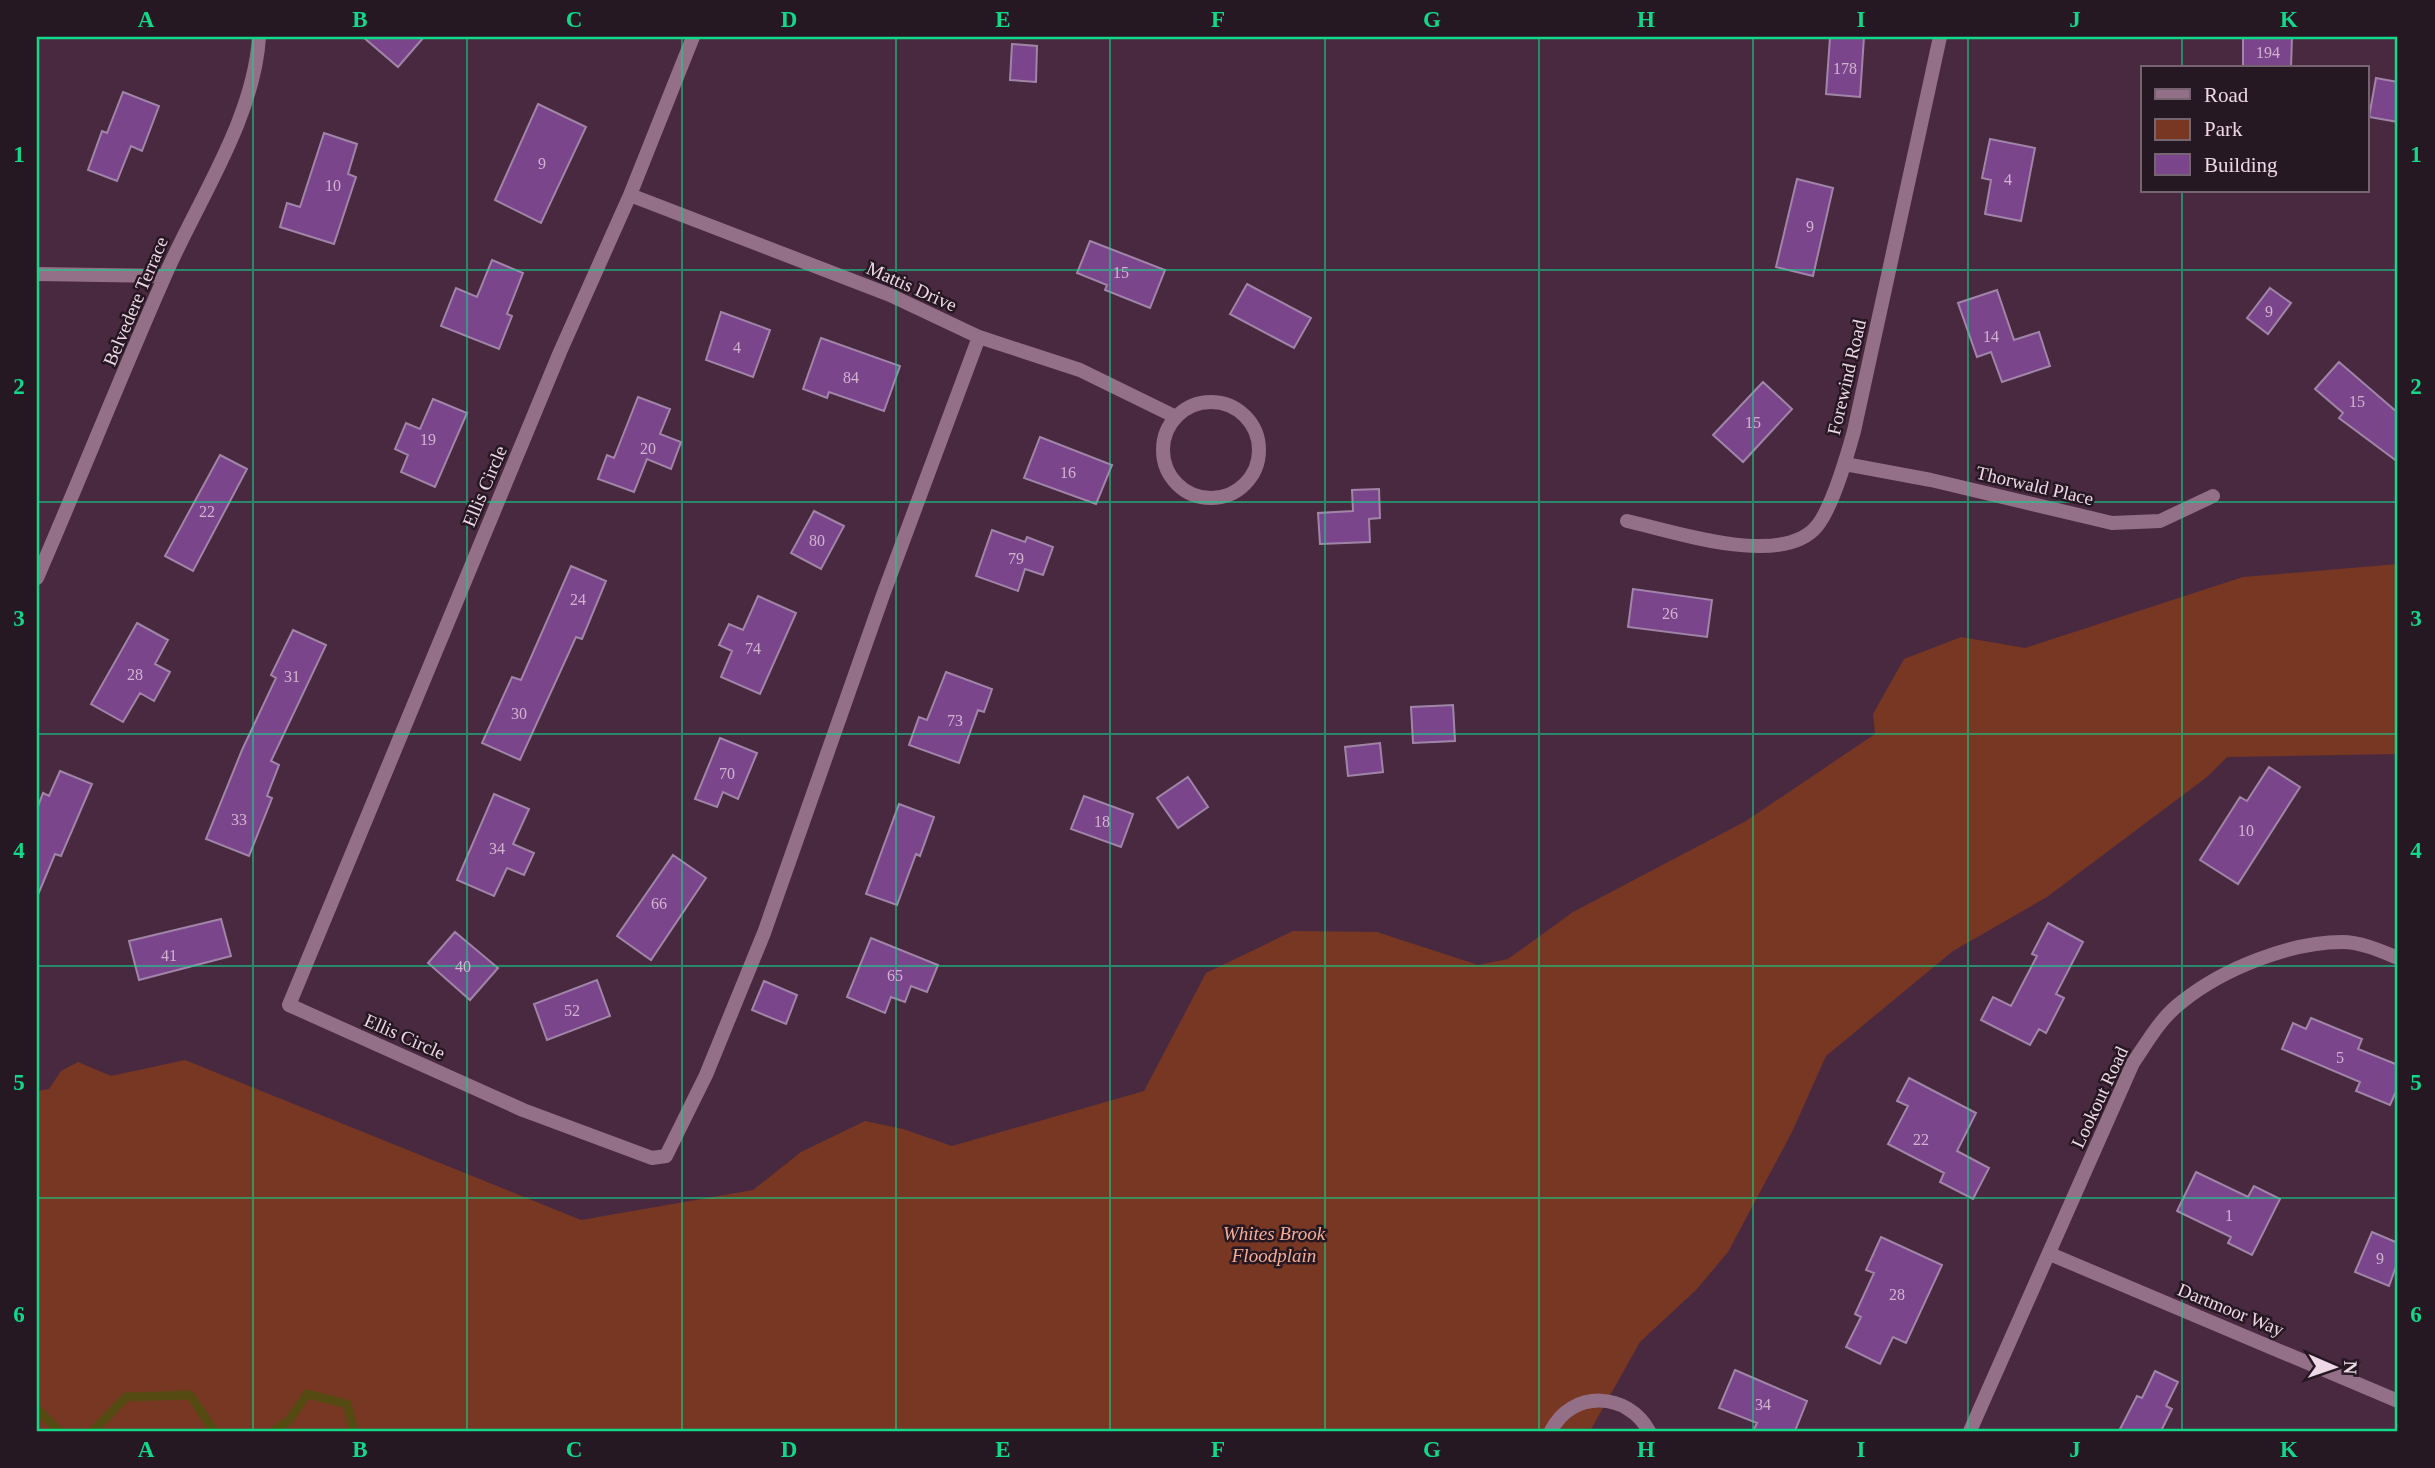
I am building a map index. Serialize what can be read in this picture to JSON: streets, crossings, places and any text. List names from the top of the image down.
{
  "streets": {
    "street": [
      "Mattis Drive",
      "Belvedere Terrace",
      "Forewind Road",
      "Thorwald Place",
      "Ellis Circle",
      "Lookout Road",
      "Dartmoor Way"
    ]
  },
  "crossings": [
    ["Mattis Drive", "Ellis Circle"],
    ["Forewind Road", "Thorwald Place"],
    ["Lookout Road", "Dartmoor Way"]
  ],
  "parks": ["Whites Brook Floodplain"],
  "house_numbers": [
    "194",
    "178",
    "9",
    "4",
    "10",
    "9",
    "15",
    "9",
    "14",
    "4",
    "84",
    "15",
    "15",
    "19",
    "20",
    "16",
    "22",
    "80",
    "79",
    "24",
    "26",
    "74",
    "28",
    "31",
    "30",
    "73",
    "70",
    "33",
    "18",
    "10",
    "34",
    "66",
    "41",
    "40",
    "65",
    "52",
    "5",
    "22",
    "1",
    "9",
    "28",
    "34"
  ],
  "legend": ["Road", "Park", "Building"],
  "north": "right",
  "grid": {
    "columns": [
      "A",
      "B",
      "C",
      "D",
      "E",
      "F",
      "G",
      "H",
      "I",
      "J",
      "K"
    ],
    "rows": [
      "1",
      "2",
      "3",
      "4",
      "5",
      "6"
    ]
  }
}
